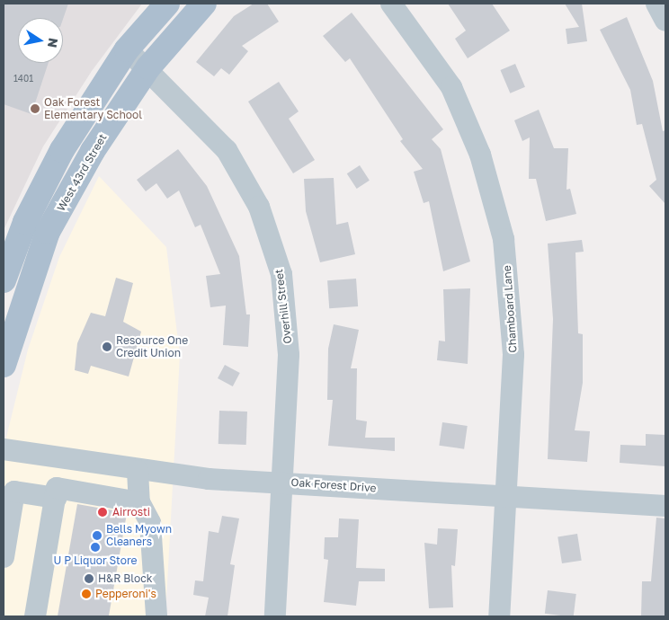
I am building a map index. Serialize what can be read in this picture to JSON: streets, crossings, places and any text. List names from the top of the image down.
{
  "streets": {
    "main road": ["West 43rd Street"],
    "street": ["Overhill Street", "Chamboard Lane", "Oak Forest Drive"]
  },
  "crossings": [
    ["West 43rd Street", "Overhill Street"],
    ["Overhill Street", "Oak Forest Drive"],
    ["Chamboard Lane", "Oak Forest Drive"]
  ],
  "places": [
    "Oak Forest Elementary School",
    "Resource One Credit Union",
    "Airrosti",
    "Bells Myown Cleaners",
    "U P Liquor Store",
    "H&R Block",
    "Pepperoni's"
  ],
  "house_numbers": ["1401"],
  "north": "right"
}
